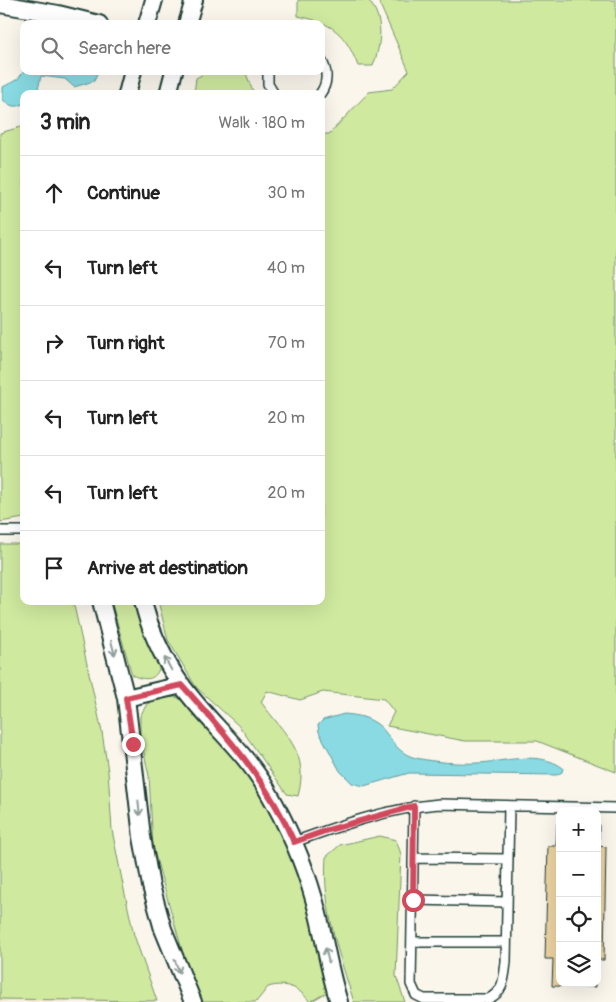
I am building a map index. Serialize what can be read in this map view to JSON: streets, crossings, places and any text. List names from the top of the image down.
{
  "page": {
    "search": "Search here",
    "heading": ["3 min", "Walk · 180 m"],
    "list": [
      ["Continue", "30 m"],
      ["Turn left", "40 m"],
      ["Turn right", "70 m"],
      ["Turn left", "20 m"],
      ["Turn left", "20 m"],
      "Arrive at destination"
    ],
    "map_buttons": ["+", "−"]
  }
}
